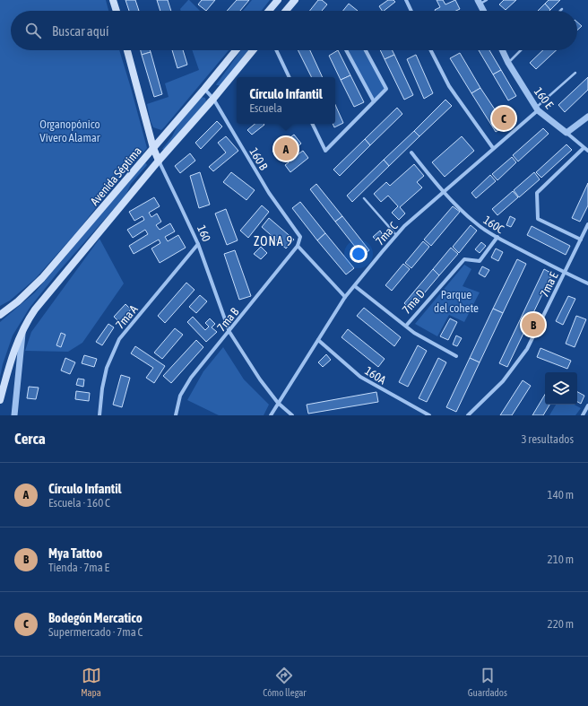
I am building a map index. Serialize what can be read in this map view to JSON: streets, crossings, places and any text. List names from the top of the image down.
{
  "streets": {
    "main road": ["Avenida Séptima", "160"],
    "street": [
      "160 E",
      "160 B",
      "160C",
      "7ma C",
      "7ma E",
      "7ma D",
      "7ma A",
      "7ma B",
      "160A"
    ]
  },
  "crossings": [
    ["160 E", "7ma C"],
    ["160 B", "Avenida Séptima"],
    ["160 B", "7ma B"],
    ["Avenida Séptima", "160"],
    ["160C", "7ma C"],
    ["160C", "7ma E"],
    ["160C", "7ma D"],
    ["160", "7ma C"],
    ["160", "7ma A"],
    ["160", "7ma B"],
    ["7ma C", "160A"]
  ],
  "districts": ["ZONA 9"],
  "parks": ["Organopónico Vivero Alamar", "Parque del cohete"],
  "page": {
    "search": "Buscar aquí",
    "popup": ["Círculo Infantil", "Escuela"],
    "pins": ["C", "A", "B"],
    "heading": ["Cerca", "3 resultados"],
    "list": [
      {
        "mark": "A",
        "name": "Círculo Infantil",
        "note": "Escuela · 160 C",
        "value": "140 m"
      },
      {
        "mark": "B",
        "name": "Mya Tattoo",
        "note": "Tienda · 7ma E",
        "value": "210 m"
      },
      {
        "mark": "C",
        "name": "Bodegón Mercatico",
        "note": "Supermercado · 7ma C",
        "value": "220 m"
      }
    ],
    "nav": ["Mapa", "Cómo llegar", "Guardados"]
  }
}
